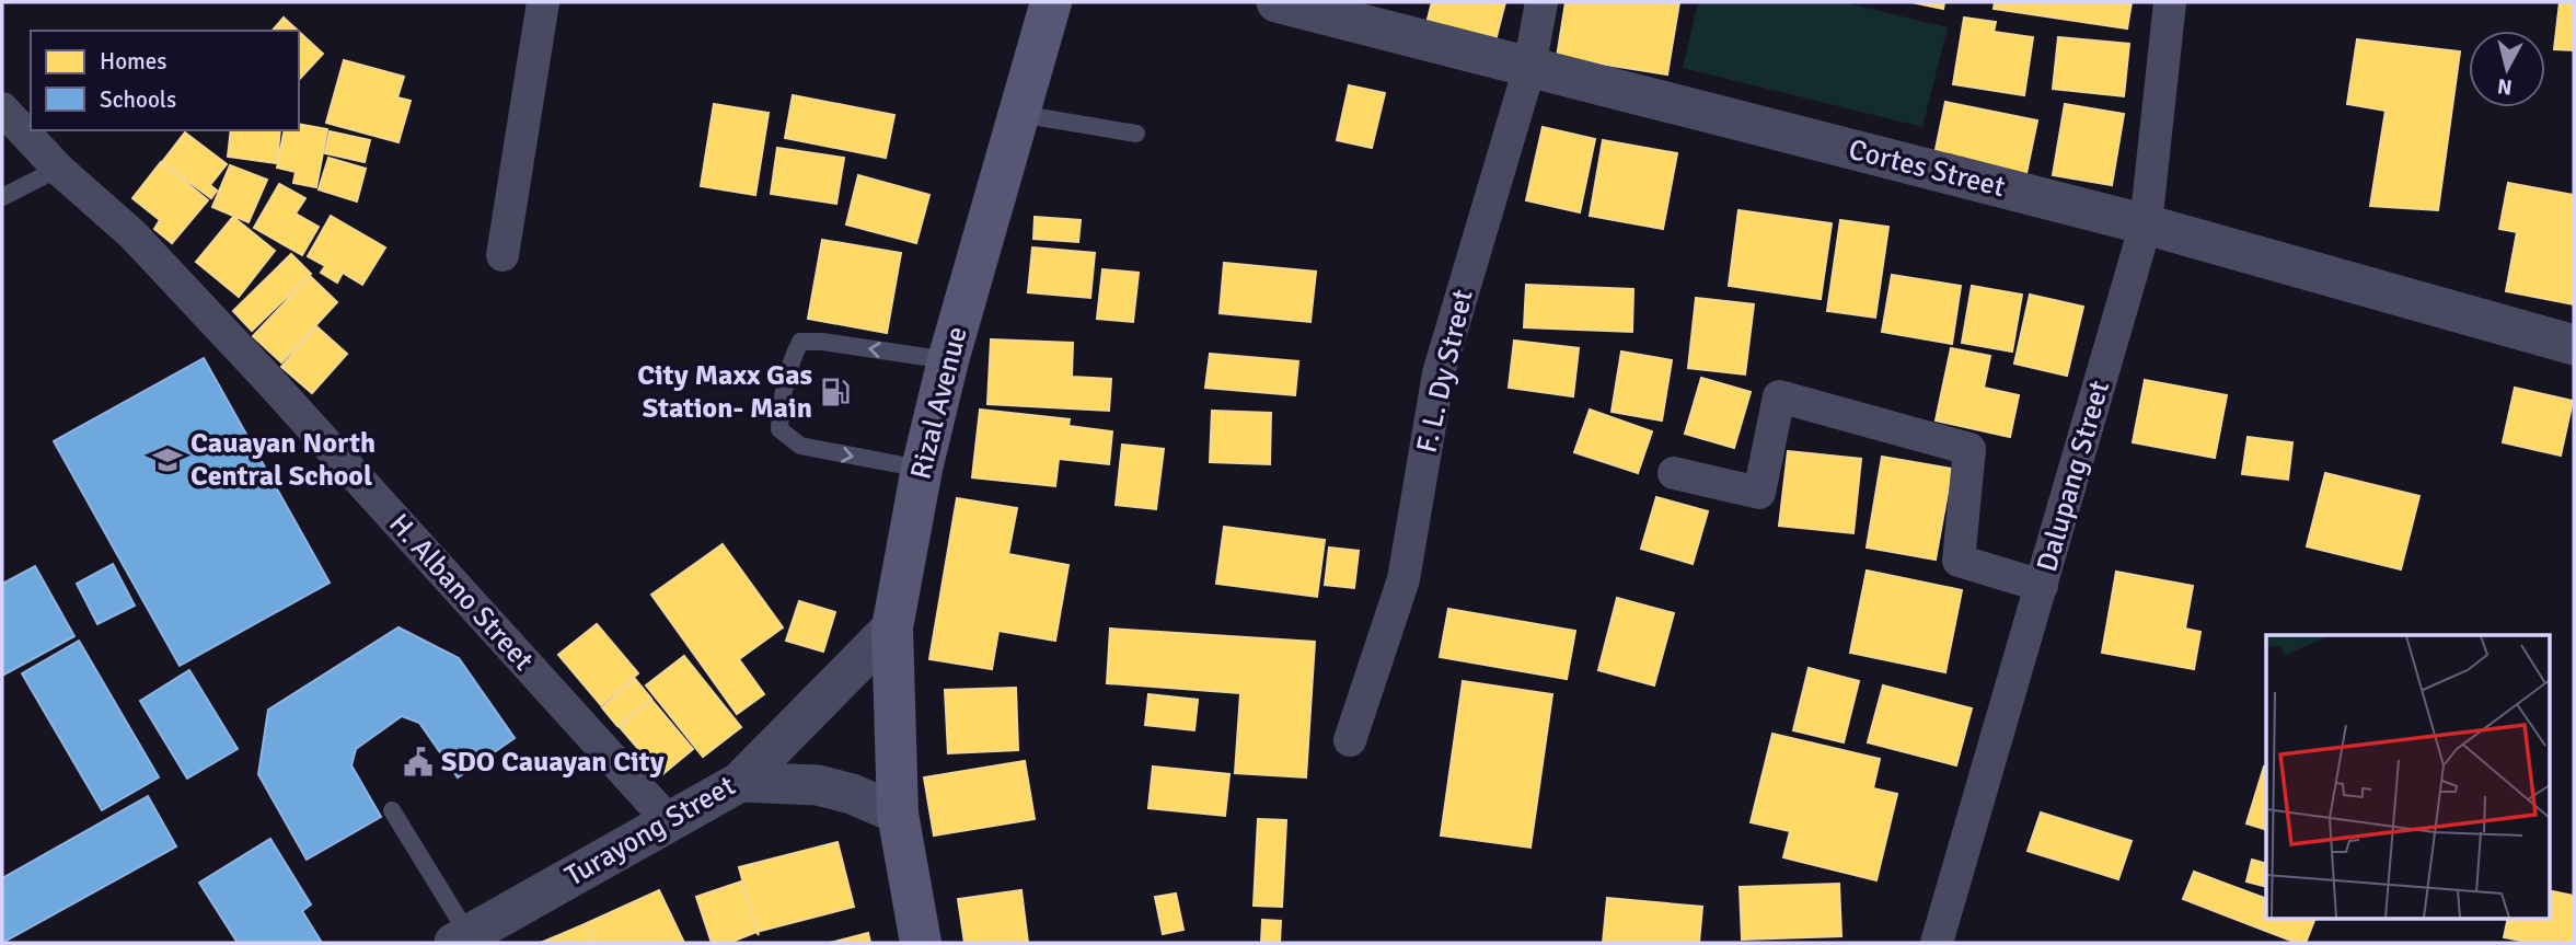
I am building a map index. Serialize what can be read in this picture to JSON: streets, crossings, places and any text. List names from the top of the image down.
{
  "streets": {
    "main road": ["Rizal Avenue"],
    "street": [
      "Cortes Street",
      "F. L. Dy Street",
      "Dalupang Street",
      "H. Albano Street",
      "Turayong Street"
    ]
  },
  "crossings": [
    ["Cortes Street", "F. L. Dy Street"],
    ["Cortes Street", "Dalupang Street"],
    ["Rizal Avenue", "Turayong Street"],
    ["H. Albano Street", "Turayong Street"]
  ],
  "places": {
    "fuel station": ["City Maxx Gas Station- Main"],
    "school or university": ["Cauayan North Central School"],
    "public building": ["SDO Cauayan City"]
  },
  "legend": ["Homes", "Schools"],
  "north": "bottom"
}
